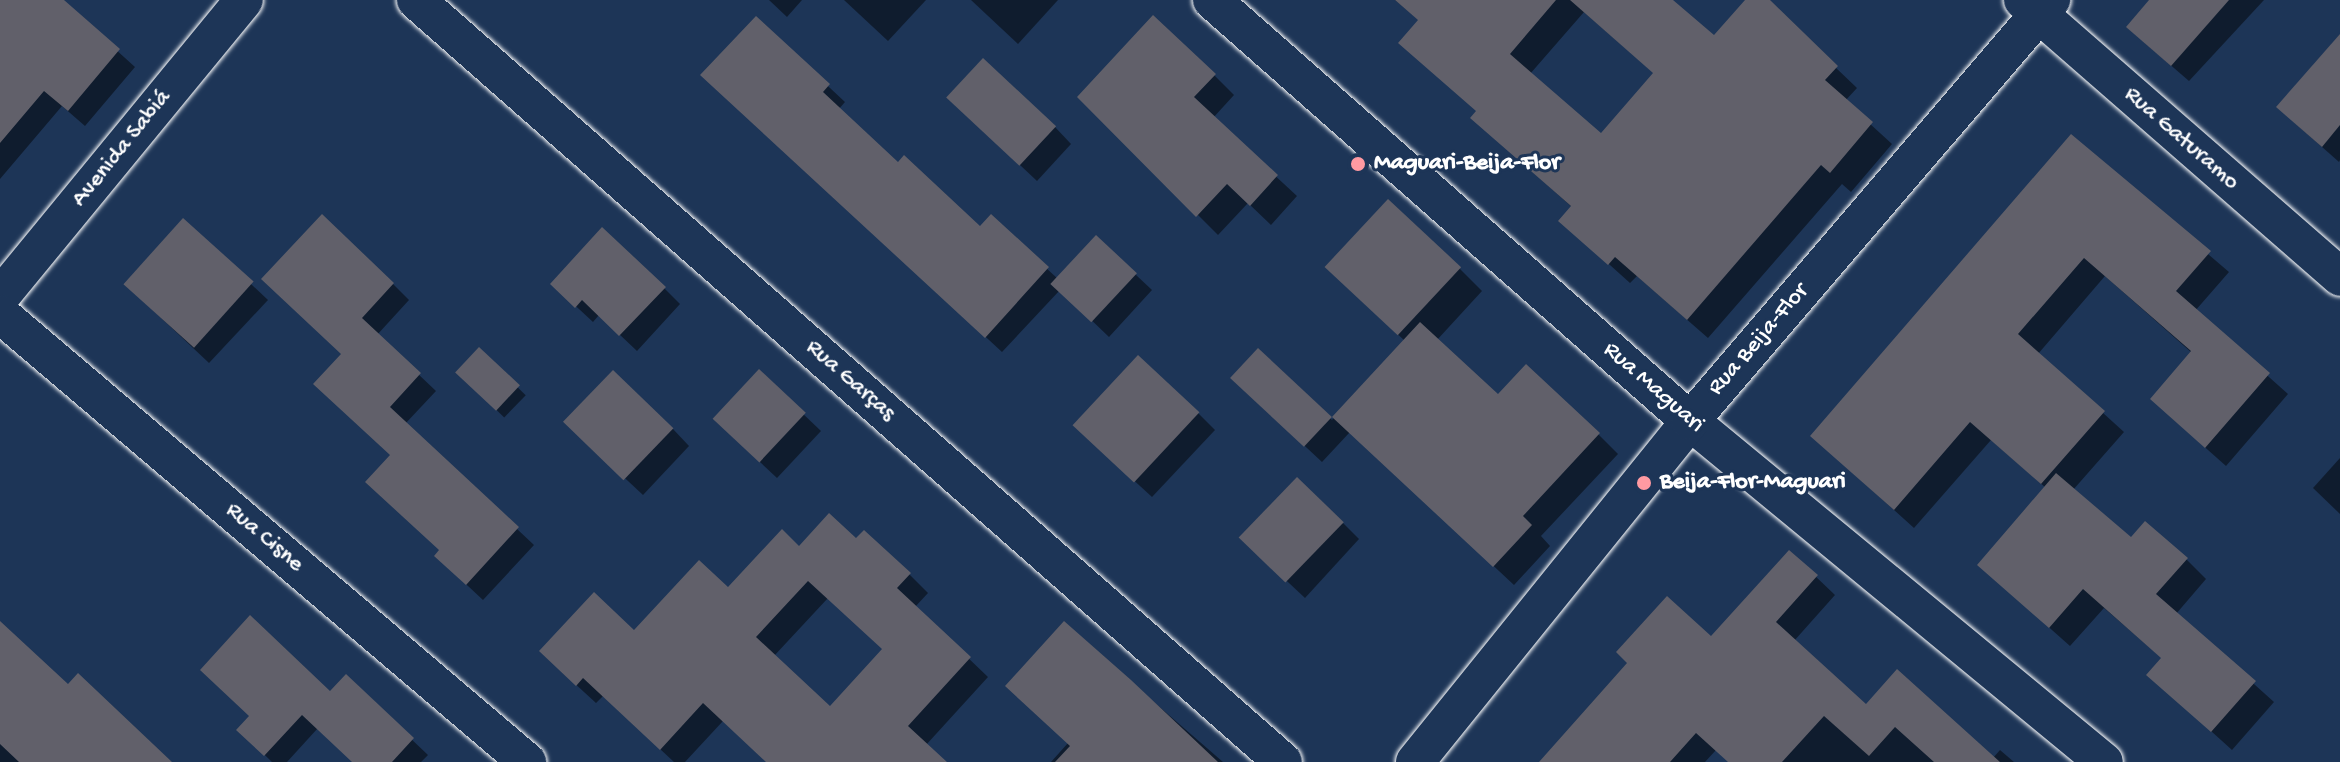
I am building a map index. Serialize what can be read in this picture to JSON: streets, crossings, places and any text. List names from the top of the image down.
{
  "streets": {
    "street": [
      "Rua Gaturamo",
      "Avenida Sabiá",
      "Rua Beija-Flor",
      "Rua Garças",
      "Rua Maguari",
      "Rua Cisne"
    ]
  },
  "crossings": [
    ["Rua Gaturamo", "Rua Beija-Flor"],
    ["Rua Beija-Flor", "Rua Maguari"]
  ],
  "places": ["Maguari-Beija-Flor", "Beija-Flor-Maguari"]
}
